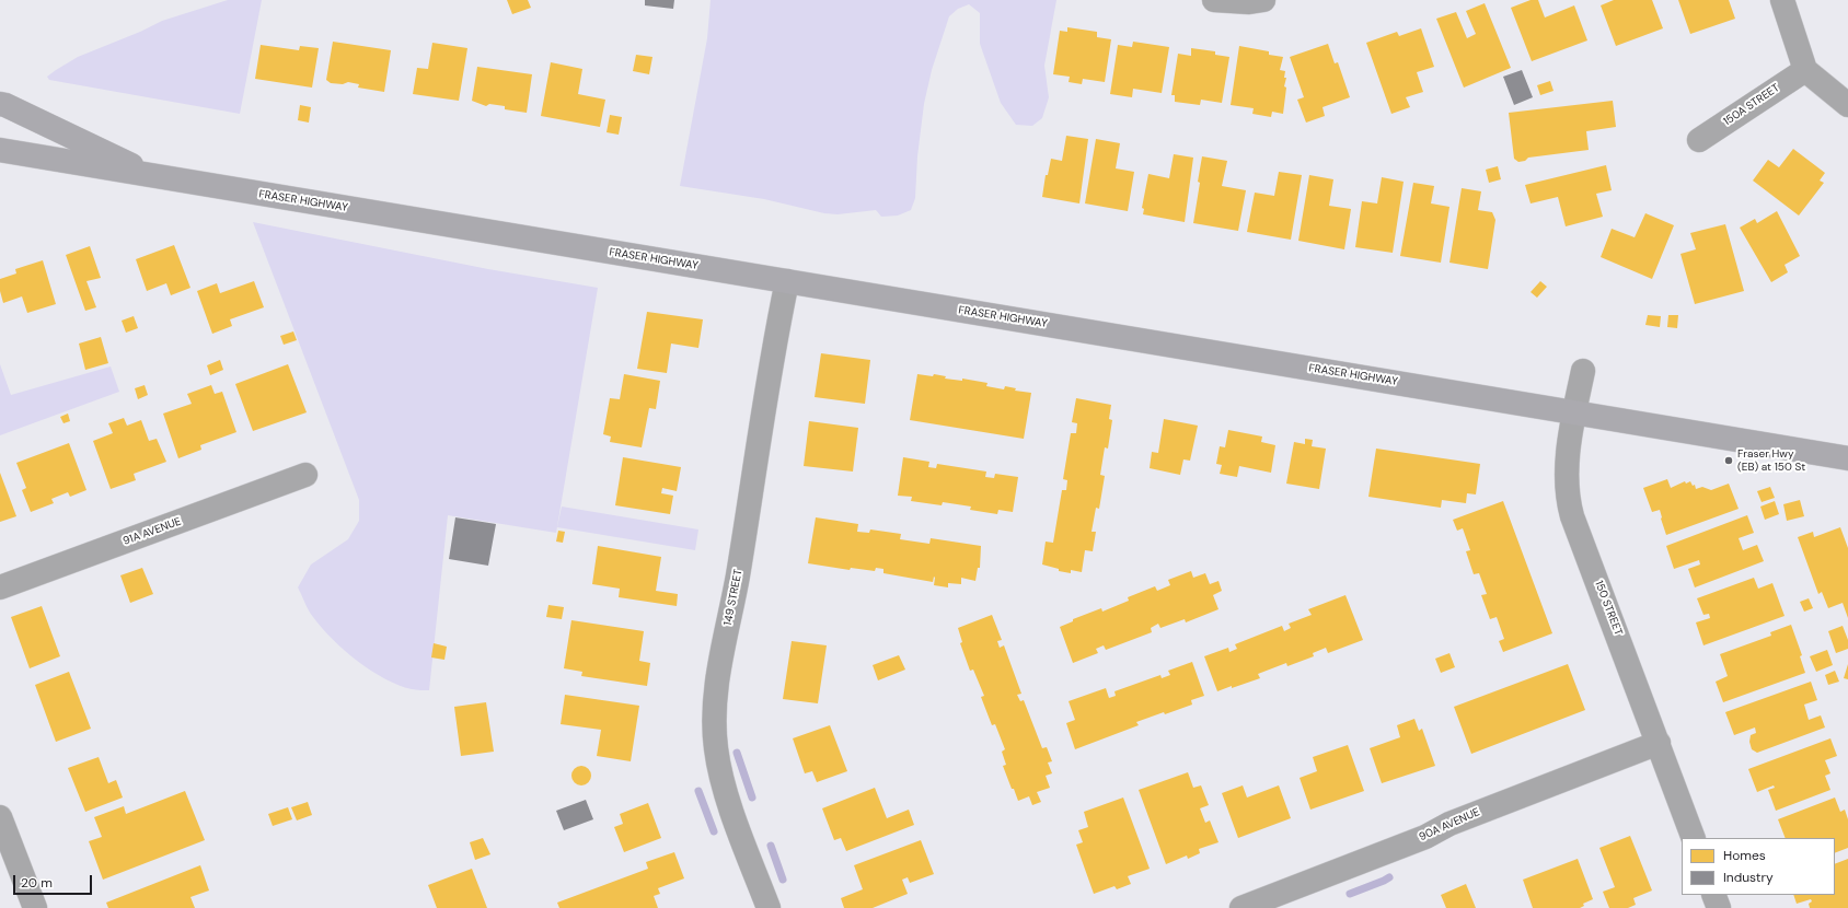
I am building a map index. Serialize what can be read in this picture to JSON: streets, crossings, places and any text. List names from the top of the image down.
{
  "streets": {
    "main road": ["FRASER HIGHWAY"],
    "street": [
      "150A STREET",
      "91A AVENUE",
      "149 STREET",
      "150 STREET",
      "90A AVENUE"
    ]
  },
  "crossings": [
    ["FRASER HIGHWAY", "149 STREET"],
    ["FRASER HIGHWAY", "150 STREET"],
    ["150 STREET", "90A AVENUE"]
  ],
  "places": ["Fraser Hwy (EB) at 150 St"],
  "legend": ["Homes", "Industry"],
  "scale_bar": "20 m"
}
